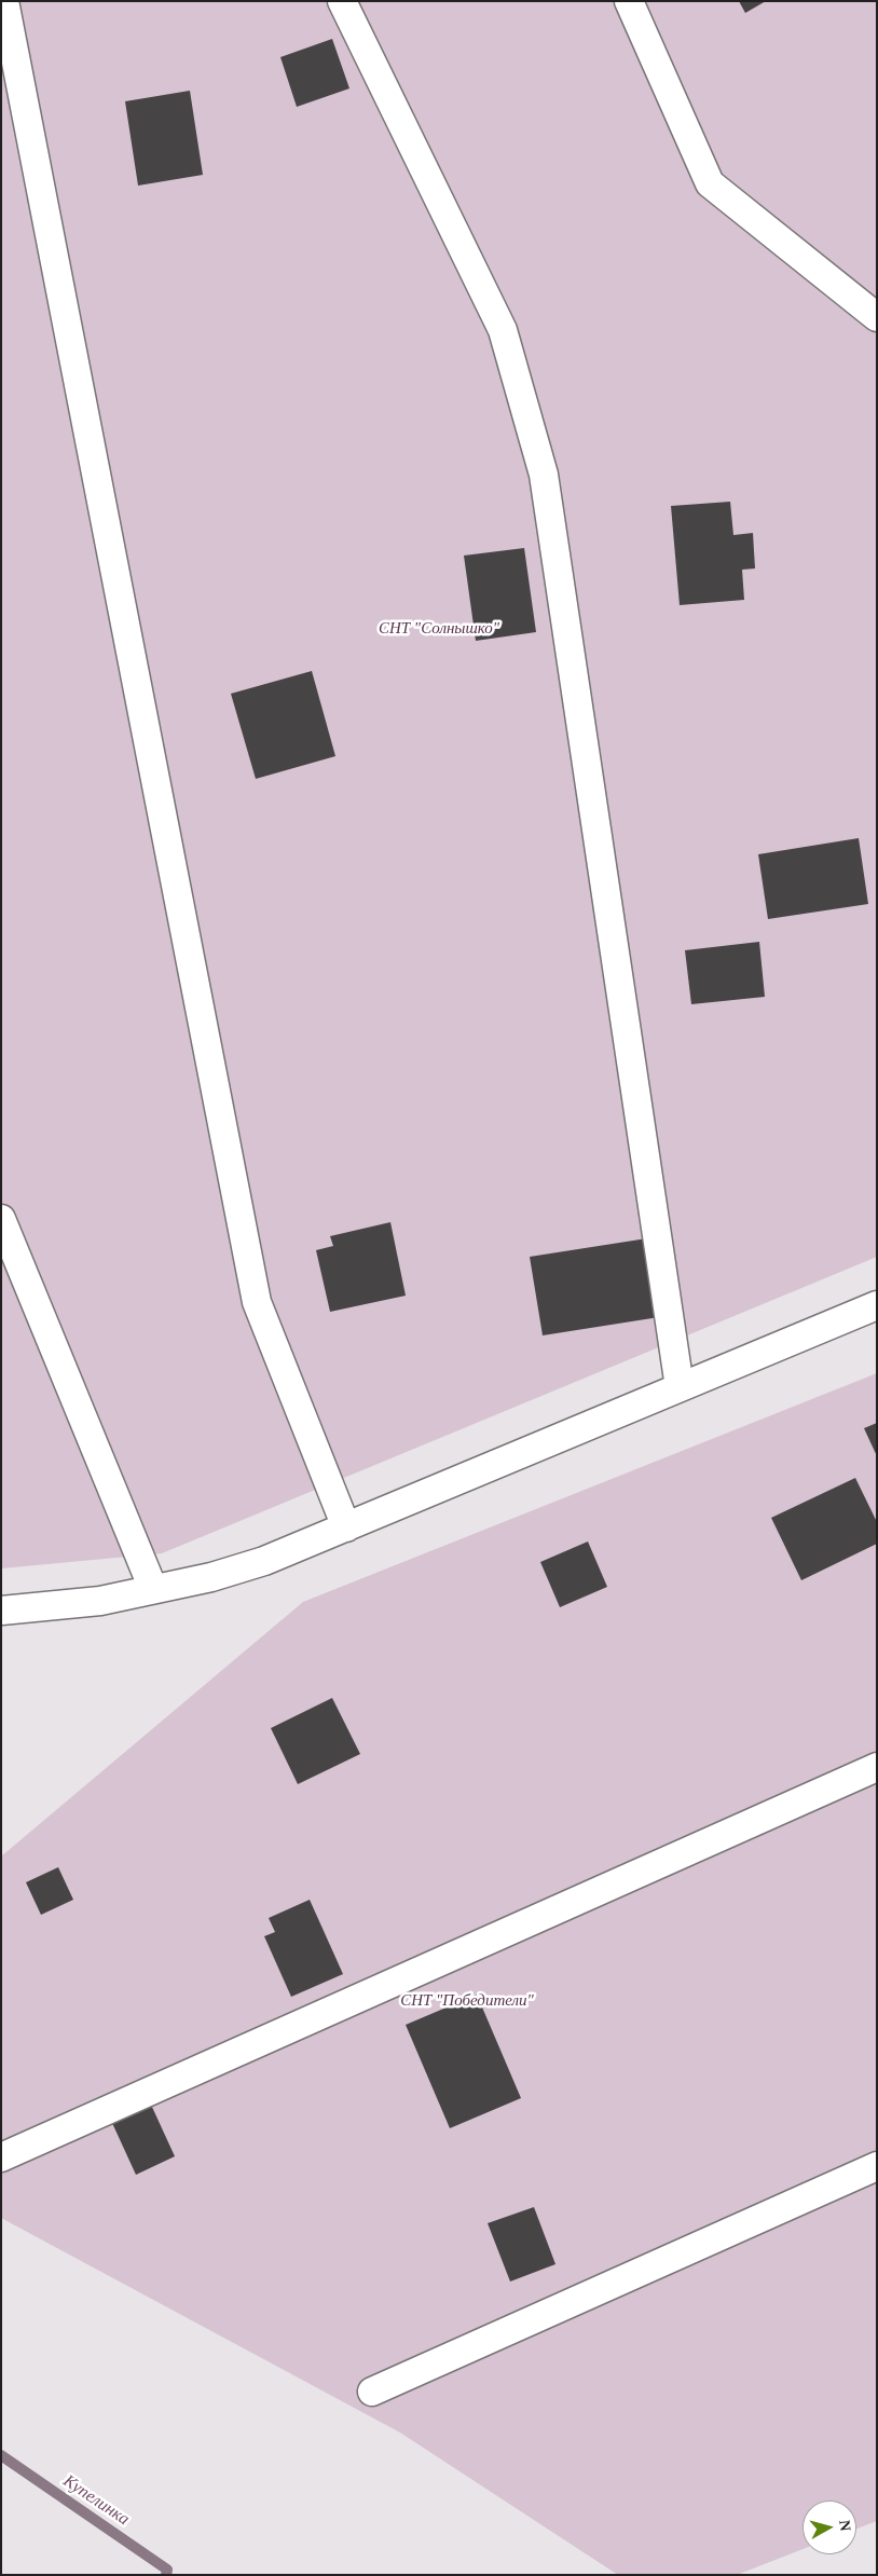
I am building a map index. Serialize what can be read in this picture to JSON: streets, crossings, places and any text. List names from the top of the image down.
{
  "water": ["Купелинка"],
  "parks": ["СНТ \"Солнышко\"", "СНТ \"Победители\""],
  "north": "right"
}
